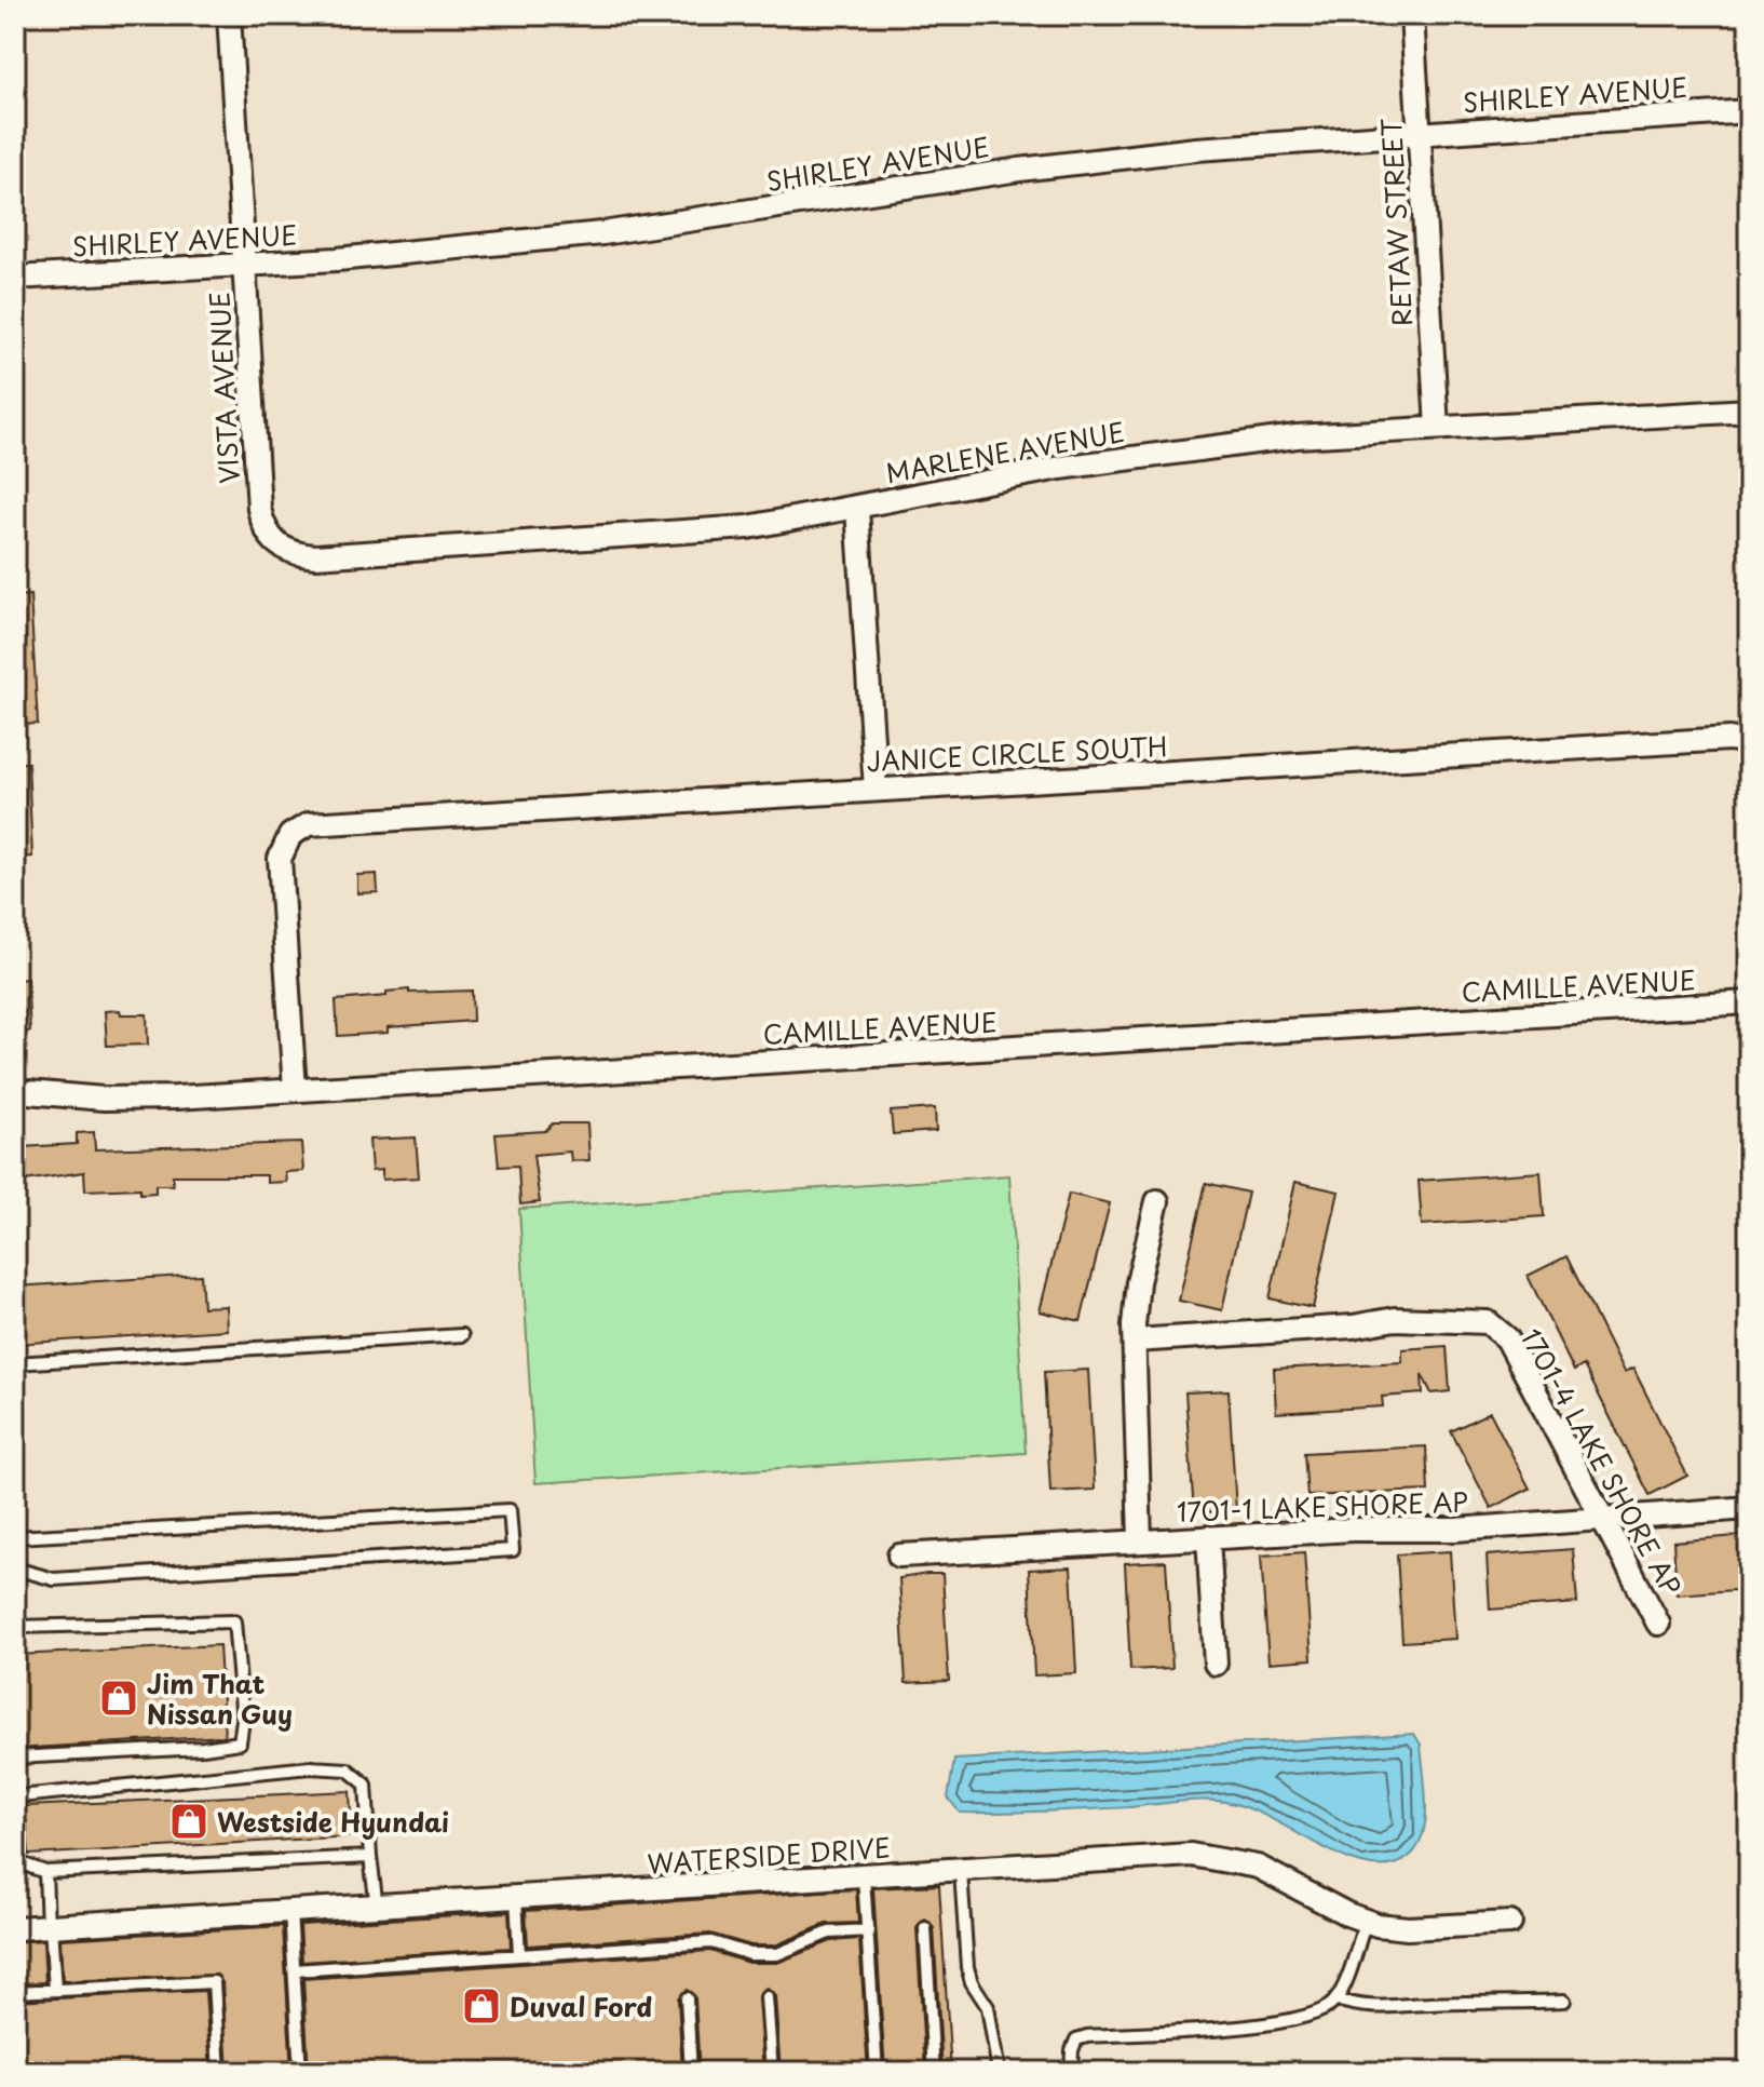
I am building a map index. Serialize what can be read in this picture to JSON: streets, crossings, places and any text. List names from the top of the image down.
{
  "streets": {
    "street": [
      "SHIRLEY AVENUE",
      "RETAW STREET",
      "VISTA AVENUE",
      "MARLENE AVENUE",
      "JANICE CIRCLE SOUTH",
      "CAMILLE AVENUE",
      "1701-4 LAKE SHORE AP",
      "1701-1 LAKE SHORE AP",
      "WATERSIDE DRIVE"
    ]
  },
  "crossings": [
    ["SHIRLEY AVENUE", "RETAW STREET"],
    ["SHIRLEY AVENUE", "VISTA AVENUE"],
    ["RETAW STREET", "MARLENE AVENUE"],
    ["VISTA AVENUE", "MARLENE AVENUE"],
    ["JANICE CIRCLE SOUTH", "CAMILLE AVENUE"],
    ["1701-4 LAKE SHORE AP", "1701-1 LAKE SHORE AP"]
  ],
  "places": {
    "shop": ["Jim That Nissan Guy", "Westside Hyundai", "Duval Ford"]
  }
}
